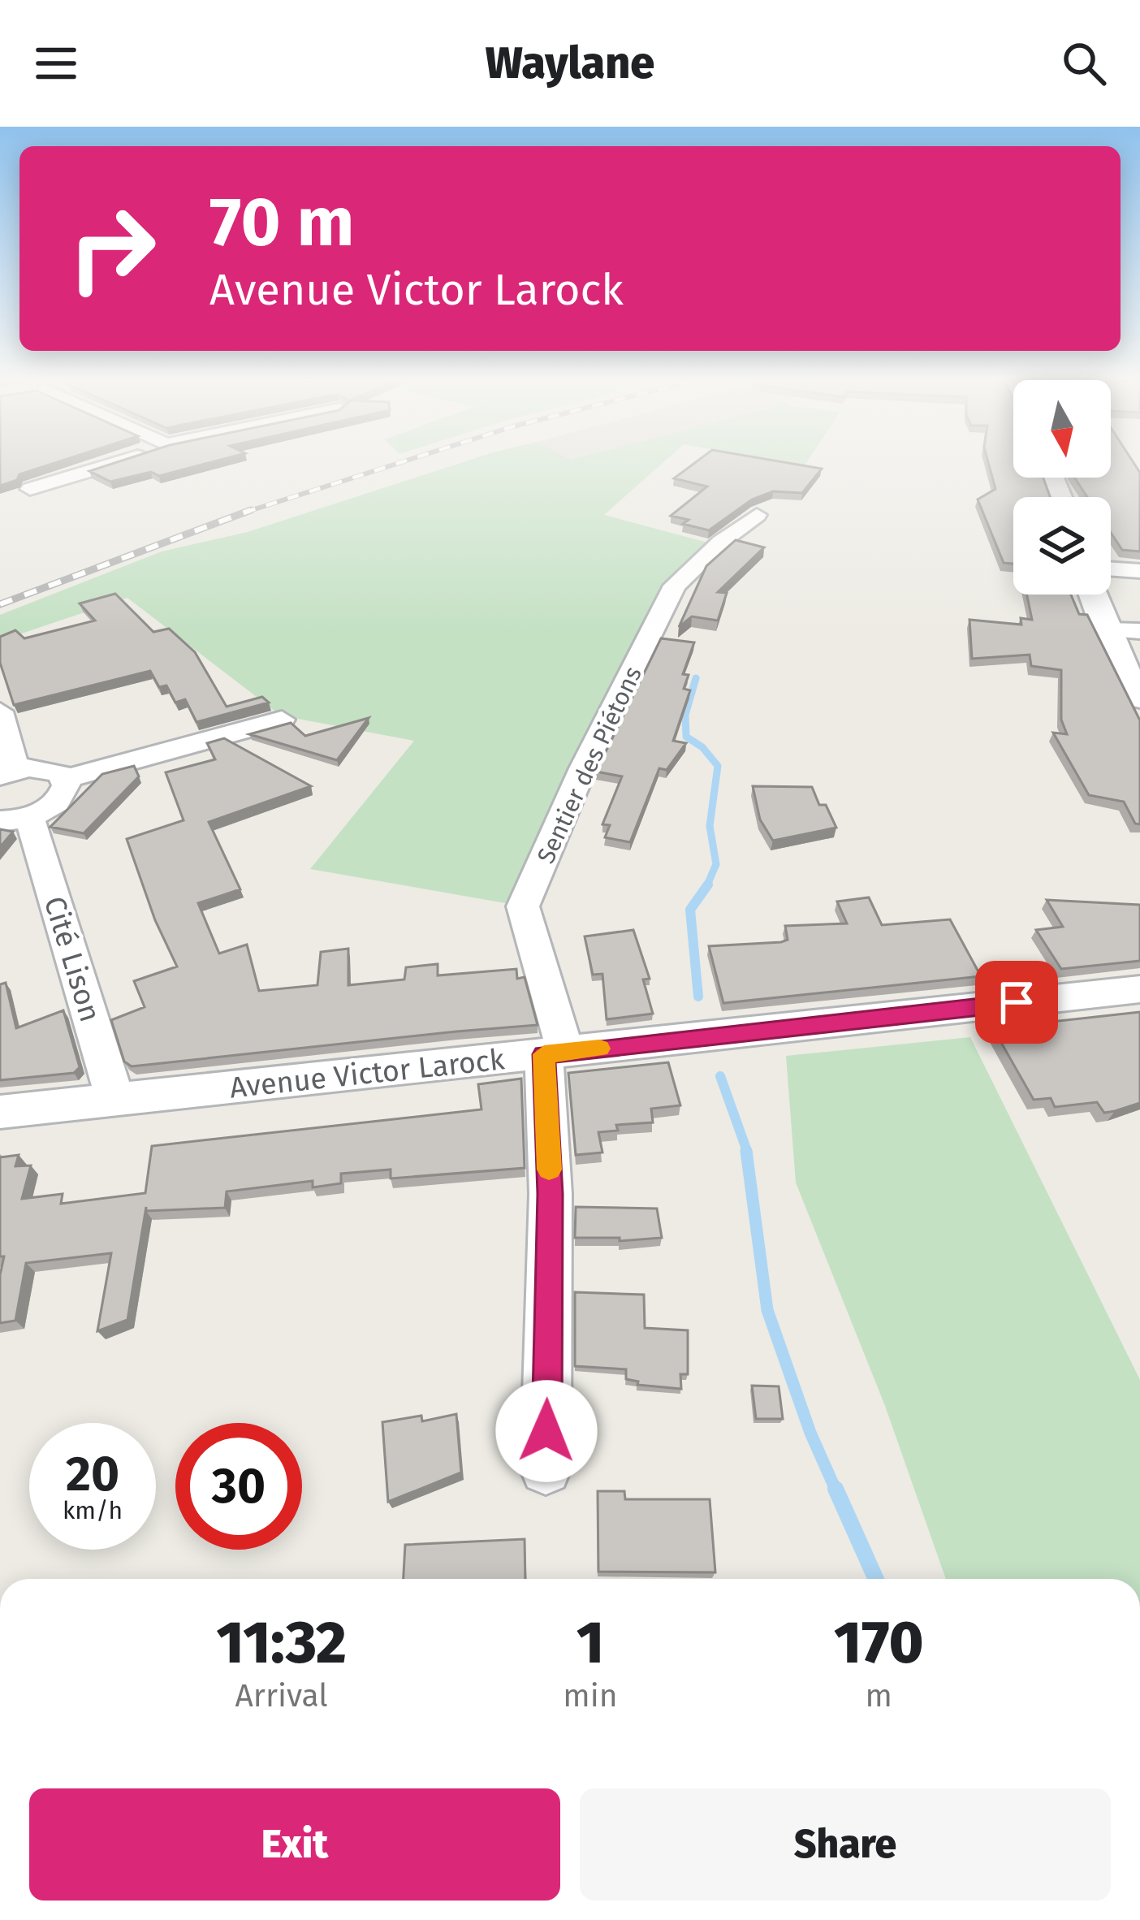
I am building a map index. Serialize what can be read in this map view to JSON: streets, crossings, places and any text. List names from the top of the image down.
{
  "streets": {
    "street": ["Sentier des Piétons", "Cité Lison", "Avenue Victor Larock"]
  },
  "crossings": [
    ["Sentier des Piétons", "Avenue Victor Larock"],
    ["Cité Lison", "Avenue Victor Larock"]
  ],
  "north": "bottom",
  "page": {
    "header": "Waylane",
    "turn": ["70 m", "Avenue Victor Larock"],
    "speed": "20 km/h",
    "limit": "30",
    "eta": [
      "11:32",
      "Arrival",
      "1",
      "min",
      "170",
      "m"
    ],
    "buttons": ["Exit", "Share"]
  }
}
